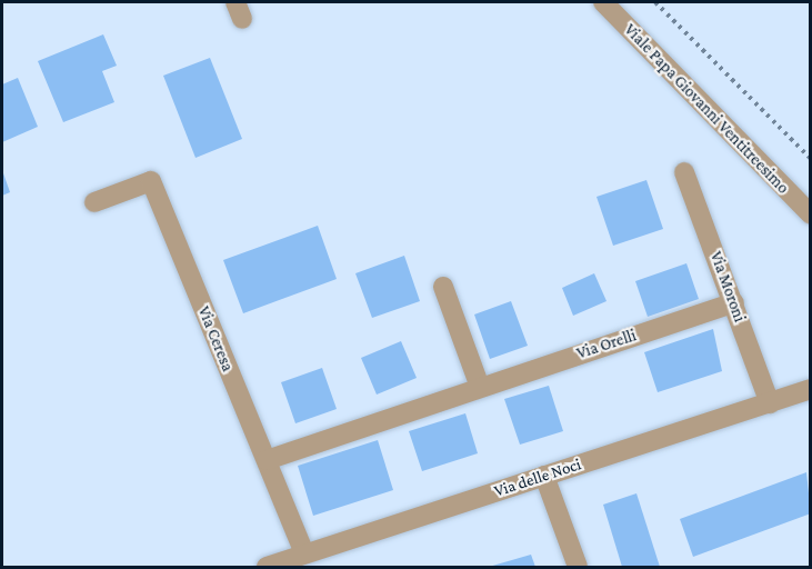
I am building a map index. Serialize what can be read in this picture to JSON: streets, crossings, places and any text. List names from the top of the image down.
{
  "streets": {
    "street": [
      "Viale Papa Giovanni Ventitreesimo",
      "Via Moroni",
      "Via Ceresa",
      "Via Orelli",
      "Via delle Noci"
    ]
  },
  "crossings": [
    ["Via Moroni", "Via Orelli"],
    ["Via Moroni", "Via delle Noci"],
    ["Via Ceresa", "Via Orelli"],
    ["Via Ceresa", "Via delle Noci"]
  ]
}
